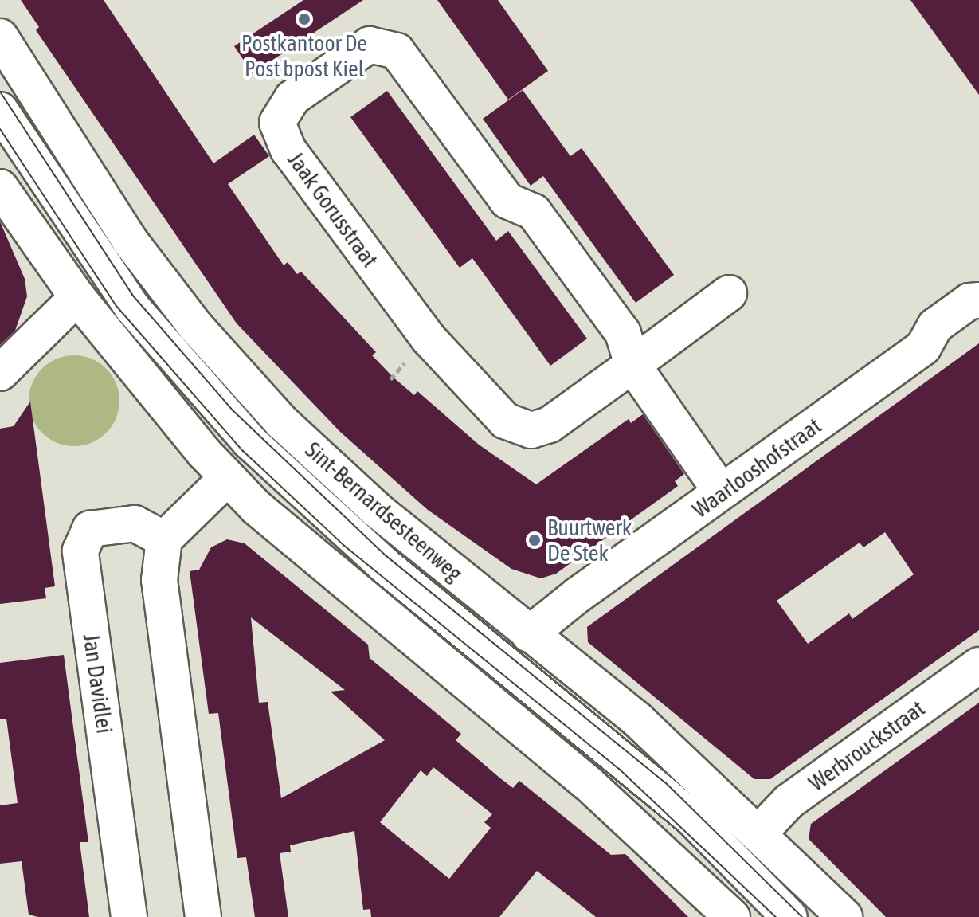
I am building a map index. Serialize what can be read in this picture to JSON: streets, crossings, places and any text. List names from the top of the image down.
{
  "streets": {
    "street": [
      "Jaak Gorusstraat",
      "Waarlooshofstraat",
      "Sint-Bernardsesteenweg",
      "Jan Davidlei",
      "Werbrouckstraat"
    ]
  },
  "crossings": [
    ["Jaak Gorusstraat", "Waarlooshofstraat"],
    ["Waarlooshofstraat", "Sint-Bernardsesteenweg"],
    ["Sint-Bernardsesteenweg", "Werbrouckstraat"]
  ],
  "places": ["Postkantoor De Post bpost Kiel", "Buurtwerk De Stek"]
}
